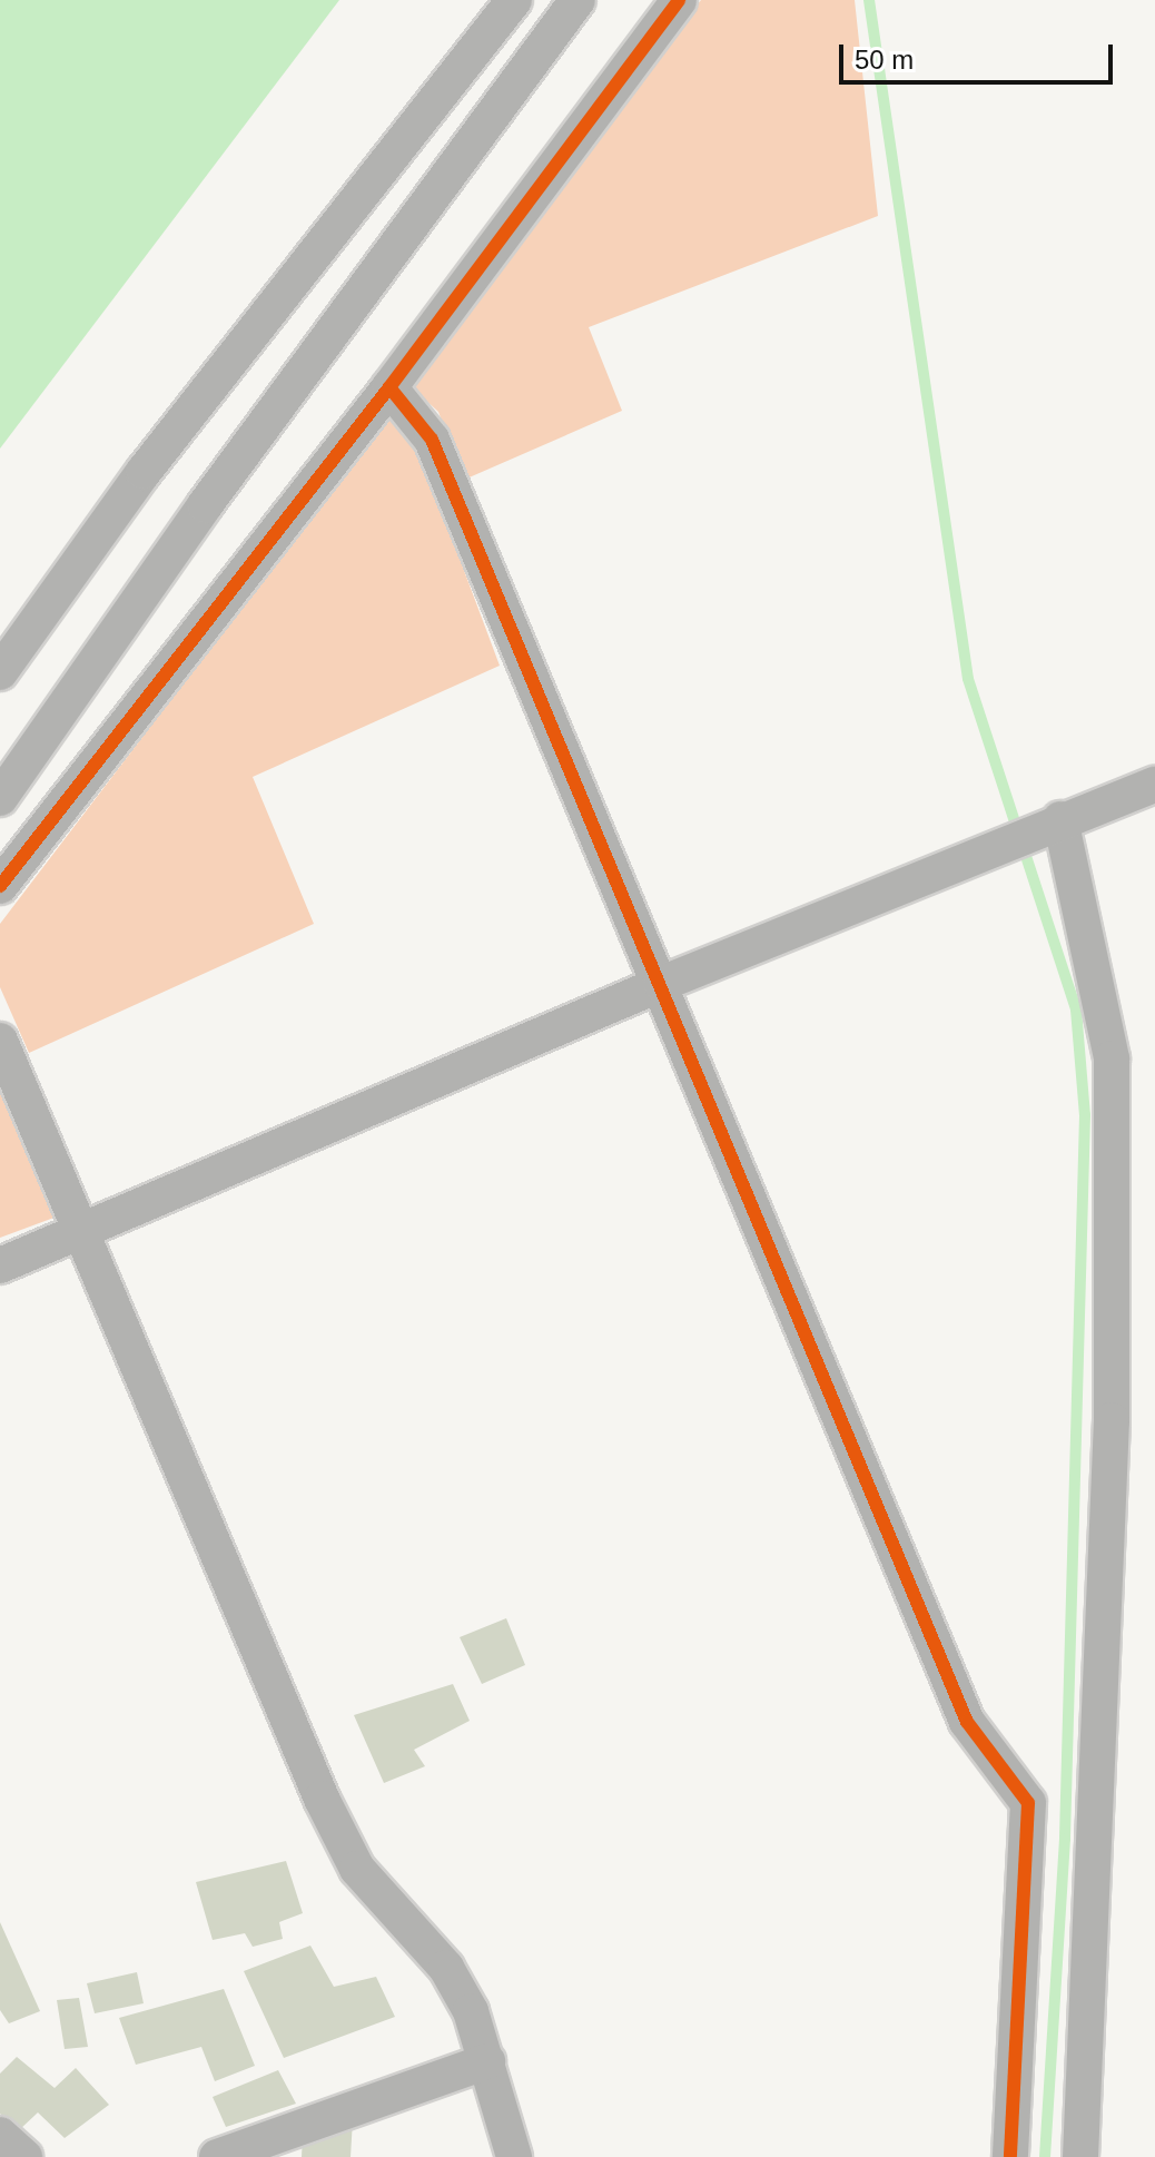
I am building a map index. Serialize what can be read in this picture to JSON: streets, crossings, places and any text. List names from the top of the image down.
{
  "scale_bar": "50 m"
}
